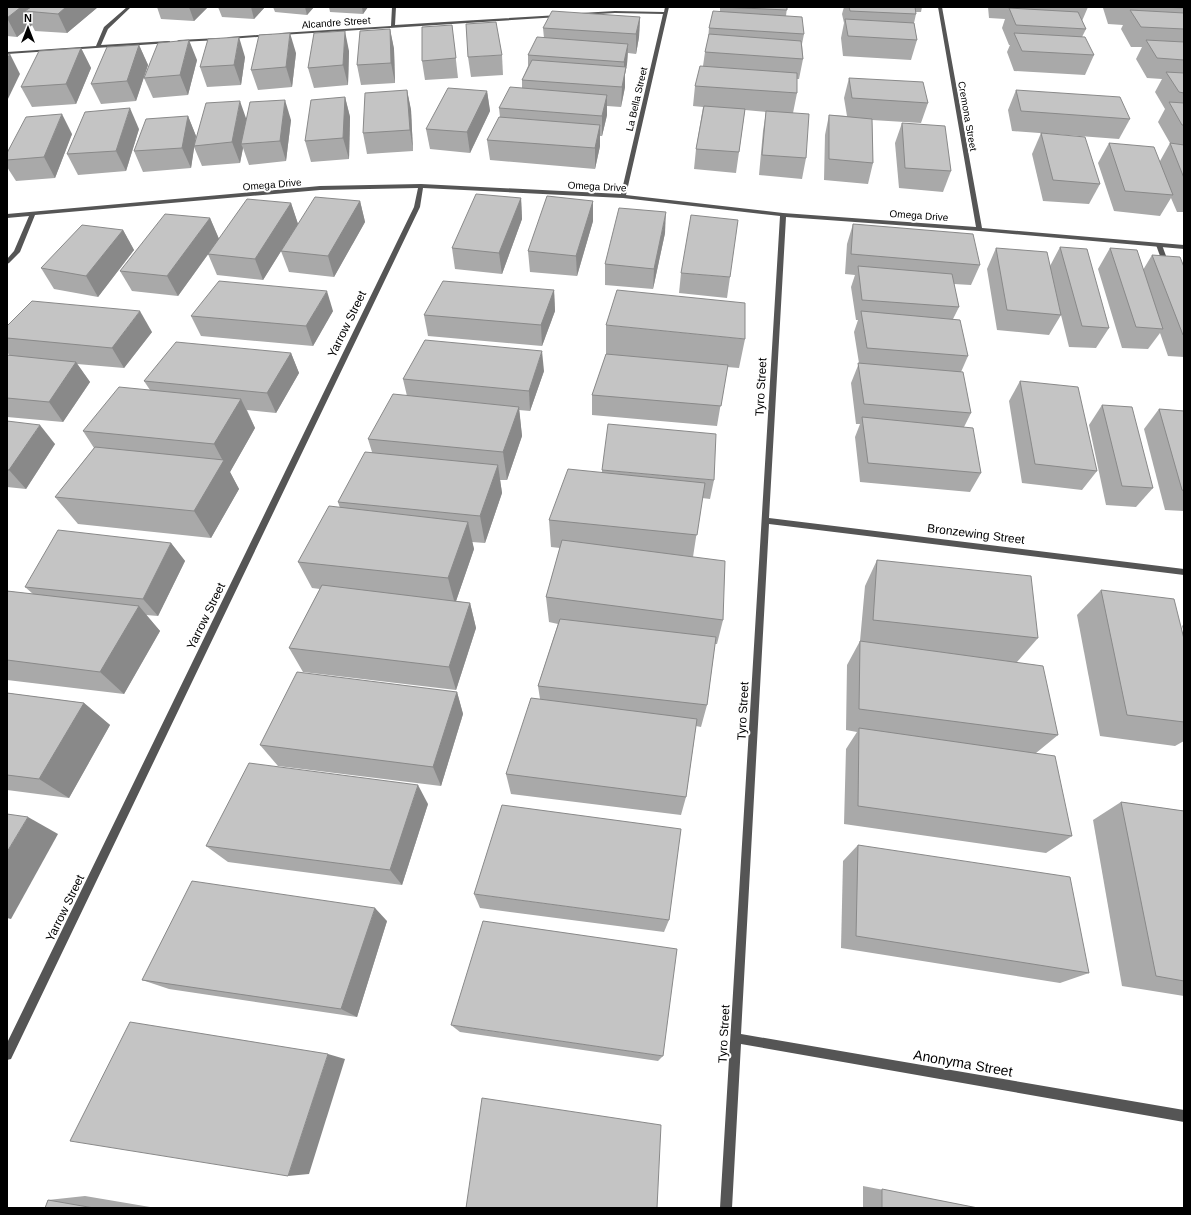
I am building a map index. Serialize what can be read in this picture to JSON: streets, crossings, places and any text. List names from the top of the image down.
{
  "streets": {
    "street": [
      "Alcandre Street",
      "La Bella Street",
      "Cremona Street",
      "Omega Drive",
      "Yarrow Street",
      "Tyro Street",
      "Bronzewing Street",
      "Anonyma Street"
    ]
  },
  "crossings": [
    ["La Bella Street", "Omega Drive"],
    ["Cremona Street", "Omega Drive"],
    ["Omega Drive", "Yarrow Street"],
    ["Omega Drive", "Tyro Street"],
    ["Tyro Street", "Bronzewing Street"],
    ["Tyro Street", "Anonyma Street"]
  ],
  "north": "top"
}
